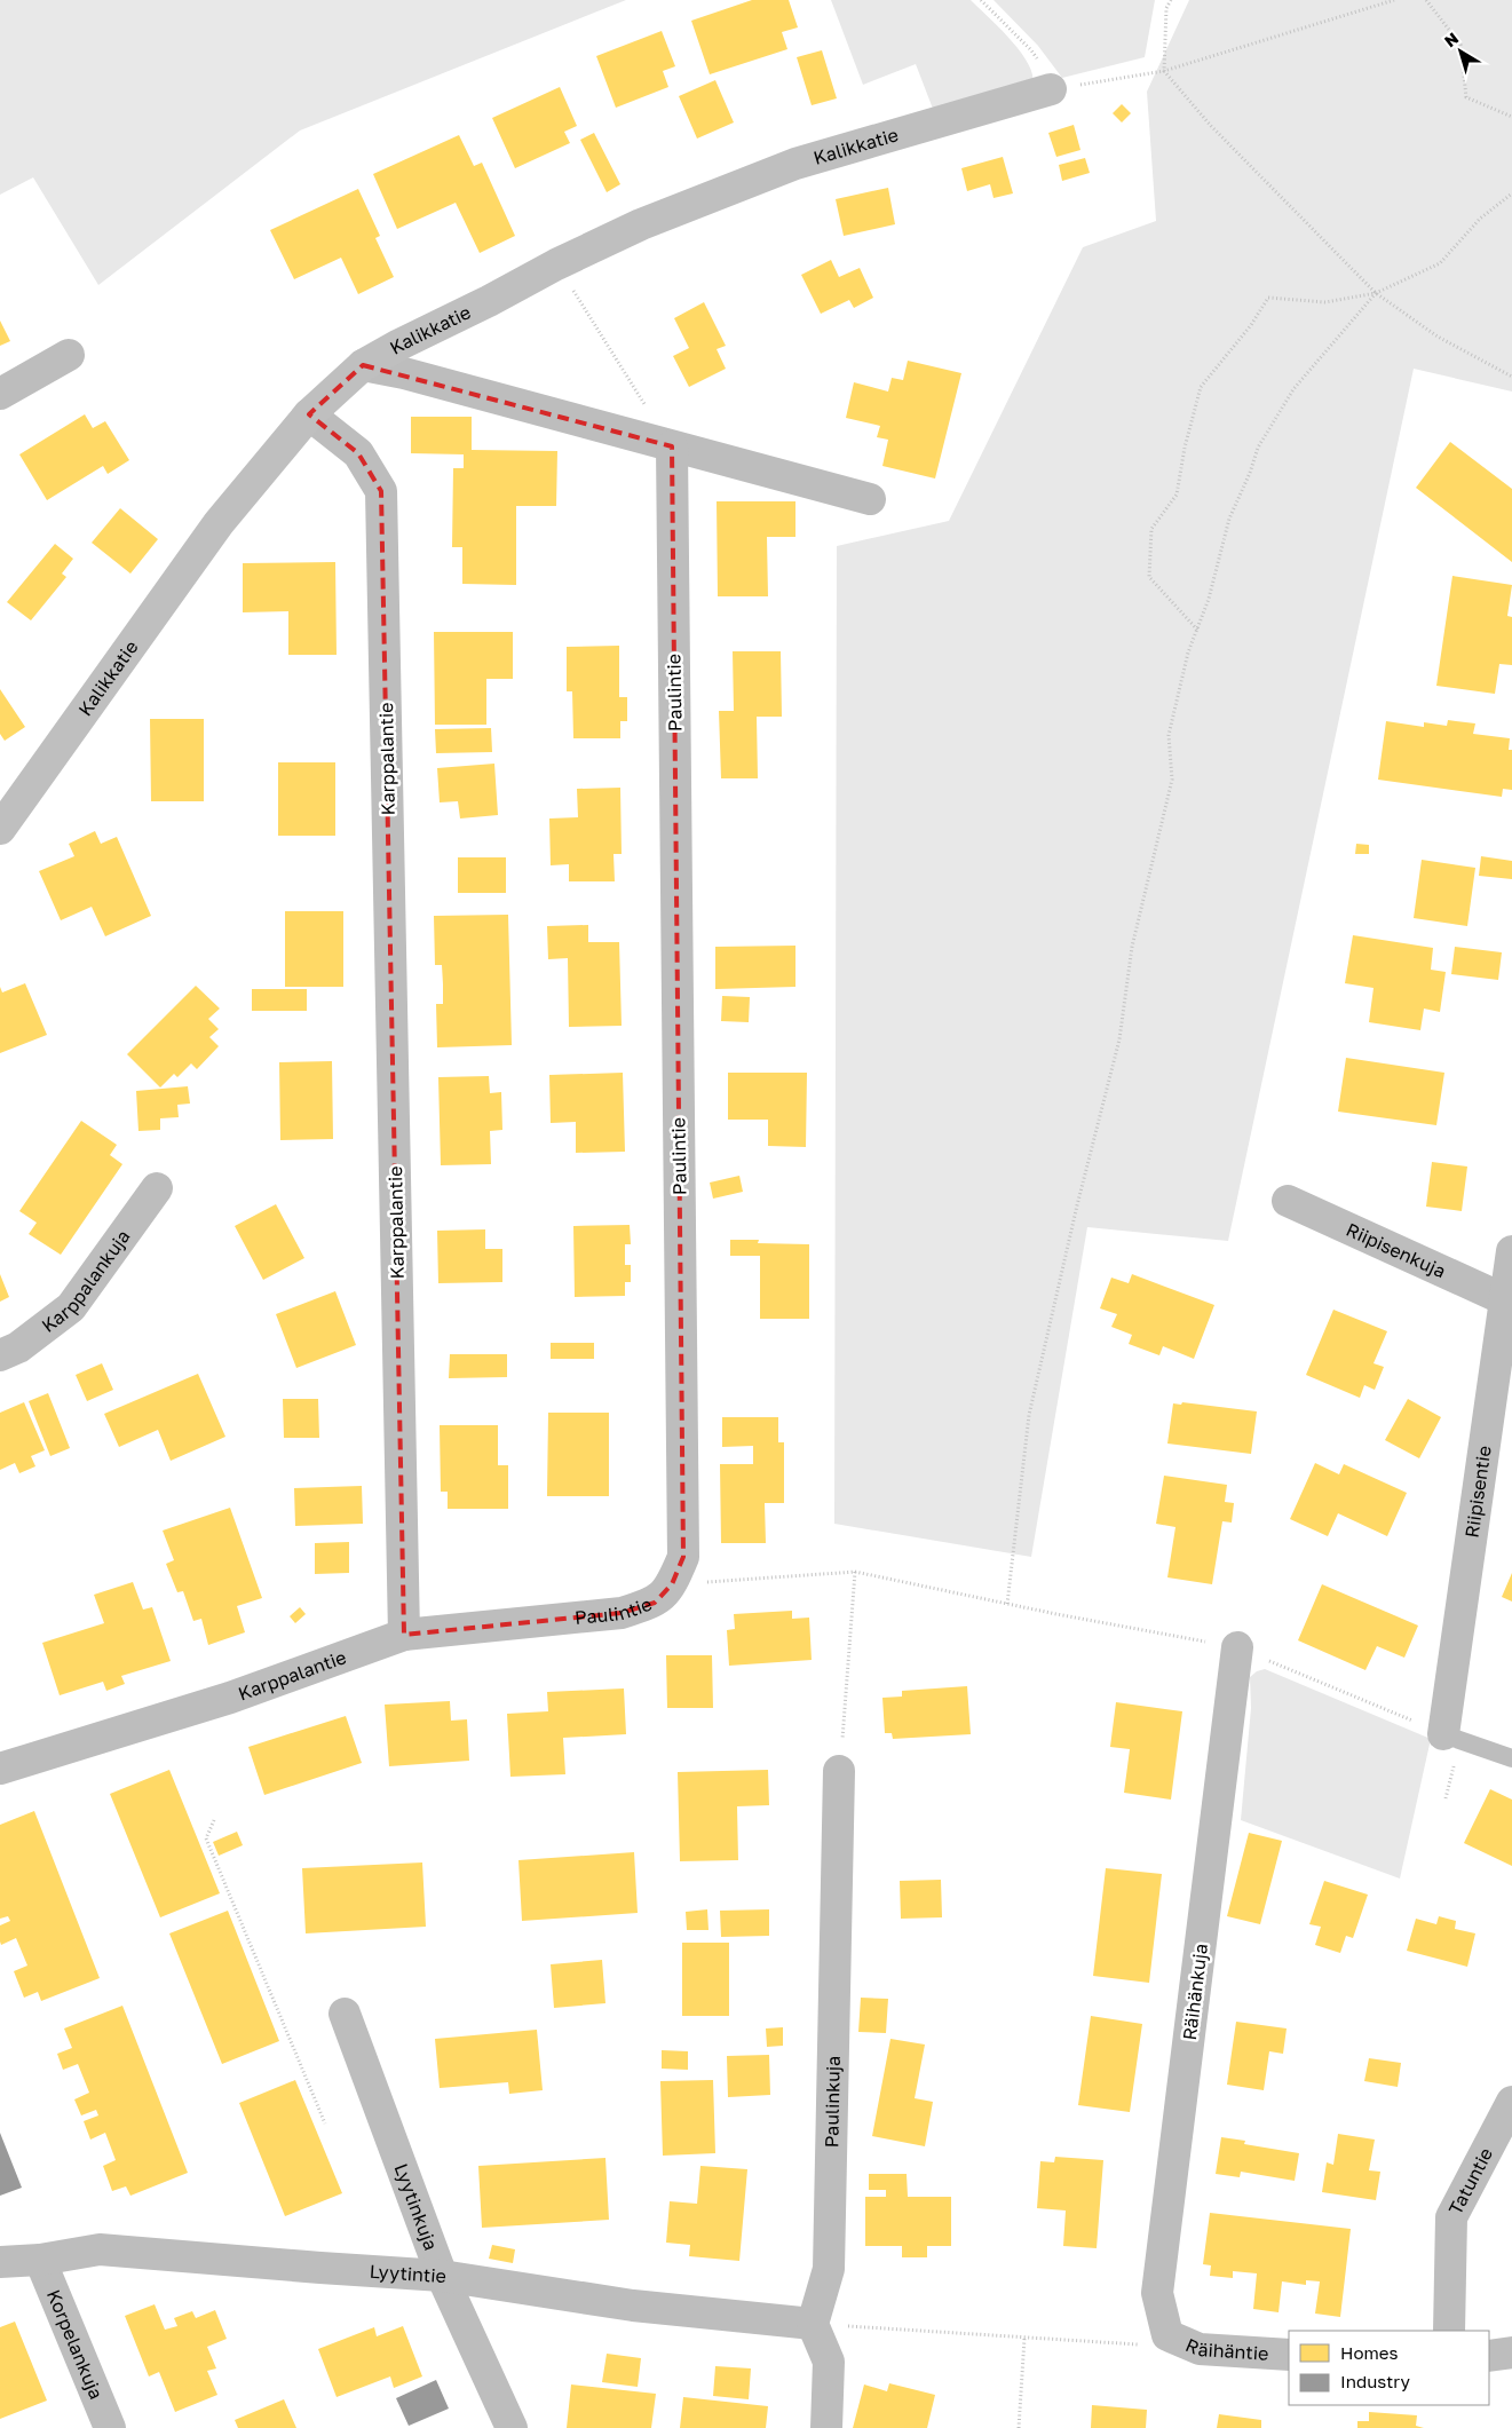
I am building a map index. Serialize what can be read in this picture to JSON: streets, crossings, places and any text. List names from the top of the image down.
{
  "streets": {
    "street": [
      "Kalikkatie",
      "Paulintie",
      "Karppalantie",
      "Riipisenkuja",
      "Karppalankuja",
      "Riipisentie",
      "Räihänkuja",
      "Paulinkuja",
      "Tatuntie",
      "Lyytinkuja",
      "Lyytintie",
      "Korpelankuja",
      "Räihäntie"
    ]
  },
  "crossings": [
    ["Kalikkatie", "Karppalantie"],
    ["Paulintie", "Karppalantie"],
    ["Riipisenkuja", "Riipisentie"],
    ["Räihänkuja", "Räihäntie"],
    ["Paulinkuja", "Lyytintie"],
    ["Lyytinkuja", "Lyytintie"],
    ["Lyytintie", "Korpelankuja"]
  ],
  "legend": ["Homes", "Industry"],
  "north": "top left"
}
